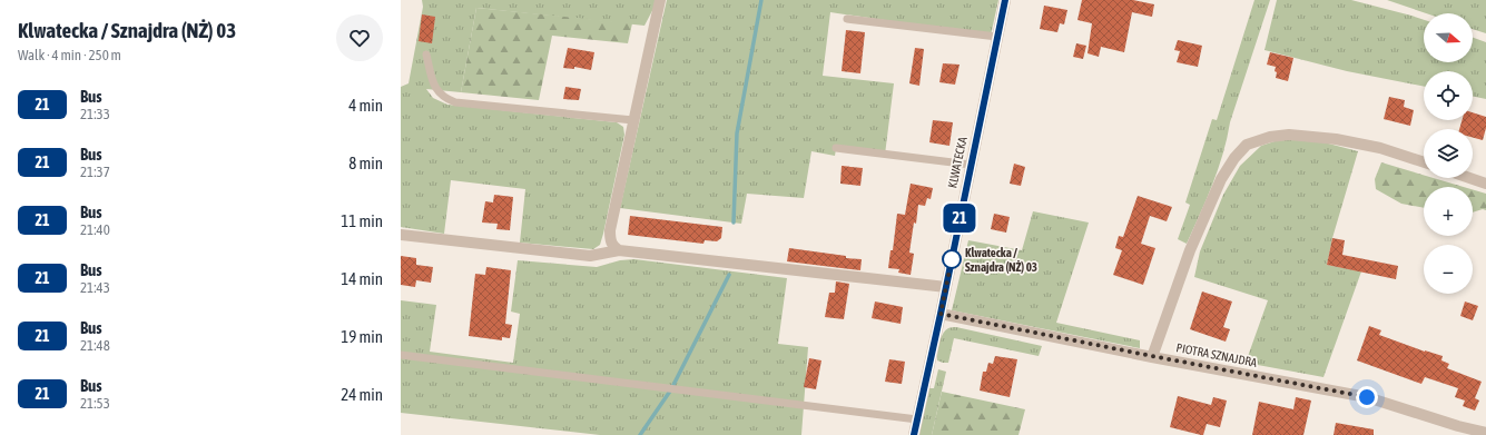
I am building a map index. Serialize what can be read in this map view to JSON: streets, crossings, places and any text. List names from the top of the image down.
{
  "streets": {
    "street": ["KLWATECKA", "PIOTRA SZNAJDRA"]
  },
  "crossings": [
    ["KLWATECKA", "PIOTRA SZNAJDRA"]
  ],
  "places": ["Klwatecka / Sznajdra (NŻ) 03"],
  "lines": ["bus line 21"],
  "north": "right",
  "page": {
    "heading": ["Klwatecka / Sznajdra (NŻ) 03", "Walk · 4 min · 250 m"],
    "on_map": "21",
    "map_buttons": ["+", "−"],
    "list": [
      {
        "mark": "21",
        "name": "Bus",
        "note": "21:33",
        "value": "4 min"
      },
      {
        "mark": "21",
        "name": "Bus",
        "note": "21:37",
        "value": "8 min"
      },
      {
        "mark": "21",
        "name": "Bus",
        "note": "21:40",
        "value": "11 min"
      },
      {
        "mark": "21",
        "name": "Bus",
        "note": "21:43",
        "value": "14 min"
      },
      {
        "mark": "21",
        "name": "Bus",
        "note": "21:48",
        "value": "19 min"
      },
      {
        "mark": "21",
        "name": "Bus",
        "note": "21:53",
        "value": "24 min"
      }
    ]
  }
}
